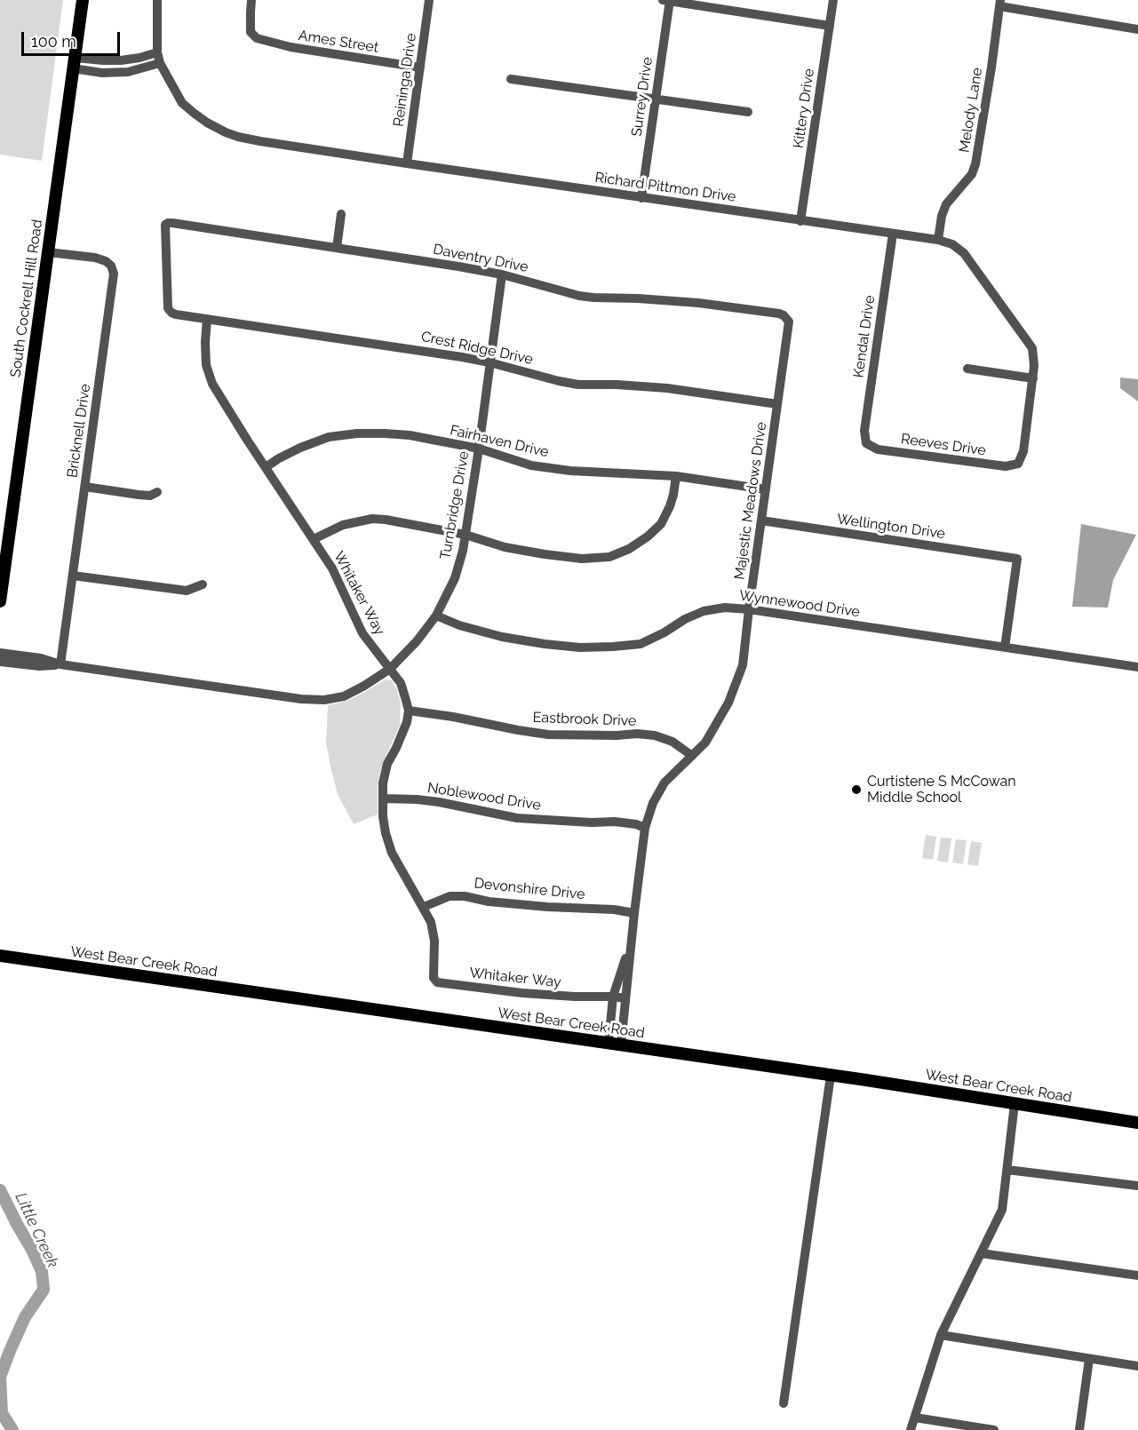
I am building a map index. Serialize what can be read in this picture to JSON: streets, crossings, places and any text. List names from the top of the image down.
{
  "streets": {
    "main road": ["South Cockrell Hill Road", "West Bear Creek Road"],
    "street": [
      "Ames Street",
      "Reininga Drive",
      "Surrey Drive",
      "Kittery Drive",
      "Melody Lane",
      "Richard Pittmon Drive",
      "Daventry Drive",
      "Kendal Drive",
      "Crest Ridge Drive",
      "Bricknell Drive",
      "Fairhaven Drive",
      "Reeves Drive",
      "Majestic Meadows Drive",
      "Turnbridge Drive",
      "Wellington Drive",
      "Whitaker Way",
      "Wynnewood Drive",
      "Eastbrook Drive",
      "Noblewood Drive",
      "Devonshire Drive"
    ]
  },
  "crossings": [
    ["Ames Street", "Reininga Drive"],
    ["Reininga Drive", "Richard Pittmon Drive"],
    ["Surrey Drive", "Richard Pittmon Drive"],
    ["Kittery Drive", "Richard Pittmon Drive"],
    ["Melody Lane", "Richard Pittmon Drive"],
    ["Richard Pittmon Drive", "Kendal Drive"],
    ["Richard Pittmon Drive", "Reeves Drive"],
    ["Daventry Drive", "Crest Ridge Drive"],
    ["Daventry Drive", "Majestic Meadows Drive"],
    ["Daventry Drive", "Turnbridge Drive"],
    ["South Cockrell Hill Road", "Bricknell Drive"],
    ["Kendal Drive", "Reeves Drive"],
    ["Crest Ridge Drive", "Majestic Meadows Drive"],
    ["Crest Ridge Drive", "Turnbridge Drive"],
    ["Crest Ridge Drive", "Whitaker Way"],
    ["Bricknell Drive", "Turnbridge Drive"],
    ["Fairhaven Drive", "Majestic Meadows Drive"],
    ["Fairhaven Drive", "Turnbridge Drive"],
    ["Fairhaven Drive", "Whitaker Way"],
    ["Majestic Meadows Drive", "Wellington Drive"],
    ["Majestic Meadows Drive", "Whitaker Way"],
    ["Majestic Meadows Drive", "Wynnewood Drive"],
    ["Majestic Meadows Drive", "Eastbrook Drive"],
    ["Majestic Meadows Drive", "Noblewood Drive"],
    ["Majestic Meadows Drive", "Devonshire Drive"],
    ["Majestic Meadows Drive", "West Bear Creek Road"],
    ["Turnbridge Drive", "Whitaker Way"],
    ["Turnbridge Drive", "Wynnewood Drive"],
    ["Wellington Drive", "Wynnewood Drive"],
    ["Whitaker Way", "Eastbrook Drive"],
    ["Whitaker Way", "Noblewood Drive"],
    ["Whitaker Way", "Devonshire Drive"]
  ],
  "water": ["Little Creek"],
  "places": ["Curtistene S McCowan Middle School"],
  "scale_bar": "100 m"
}
